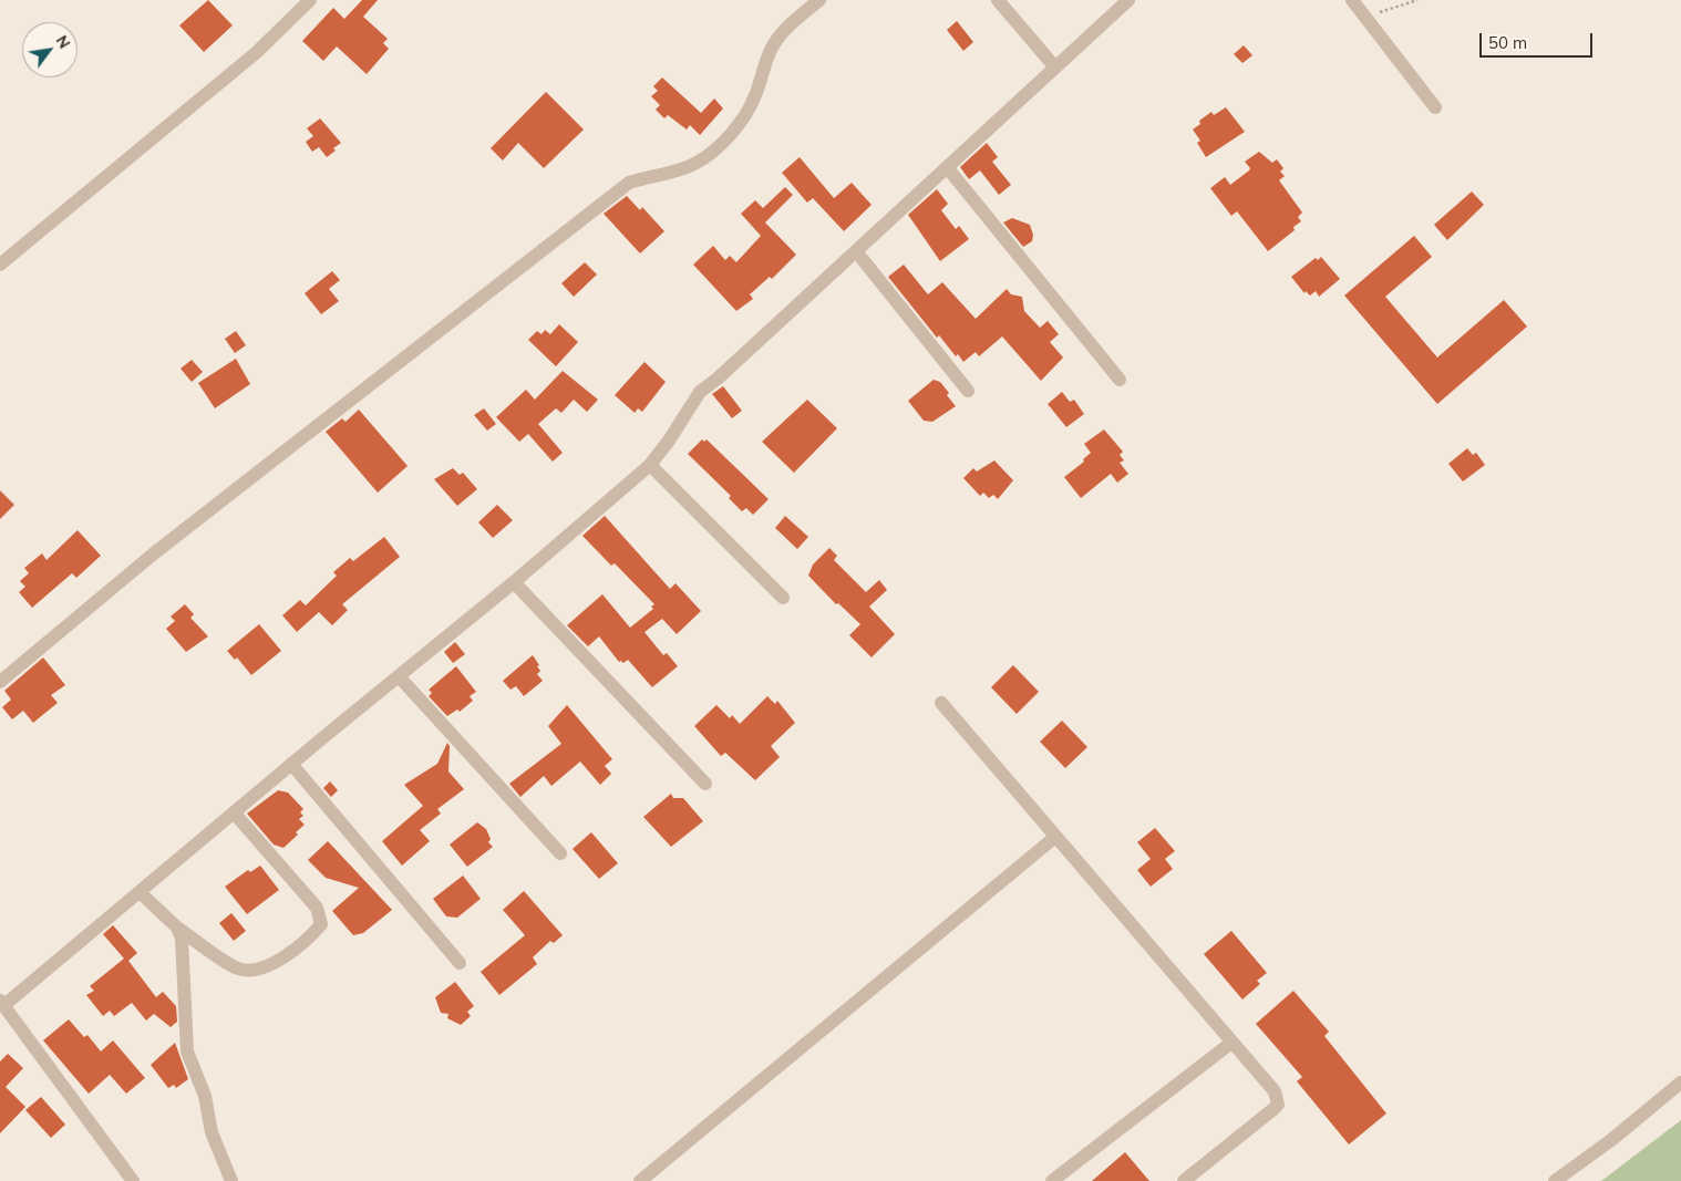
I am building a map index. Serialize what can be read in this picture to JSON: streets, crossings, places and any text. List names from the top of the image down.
{
  "scale_bar": "50 m",
  "north": "top right"
}
